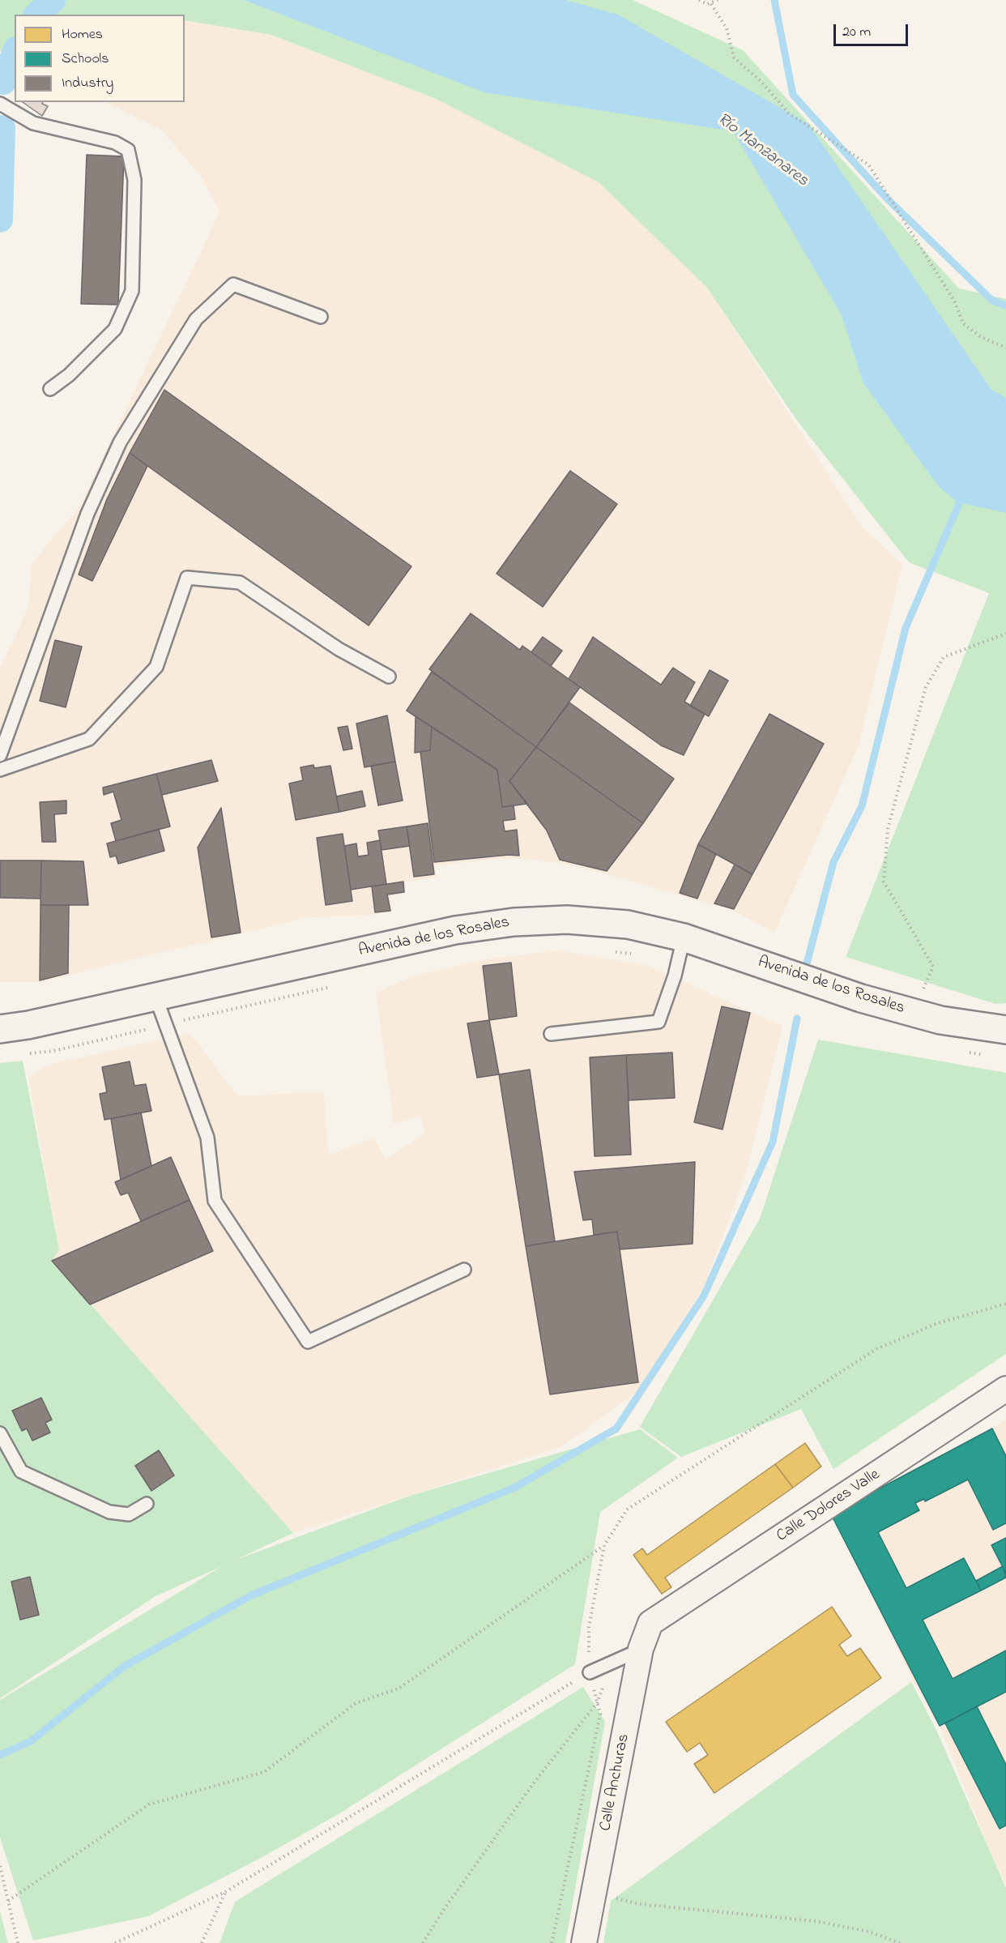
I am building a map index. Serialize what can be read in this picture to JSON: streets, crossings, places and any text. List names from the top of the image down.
{
  "streets": {
    "street": ["Avenida de los Rosales", "Calle Dolores Valle", "Calle Anchuras"]
  },
  "crossings": [
    ["Calle Dolores Valle", "Calle Anchuras"]
  ],
  "water": ["Río Manzanares"],
  "legend": ["Homes", "Schools", "Industry"],
  "scale_bar": "20 m"
}
